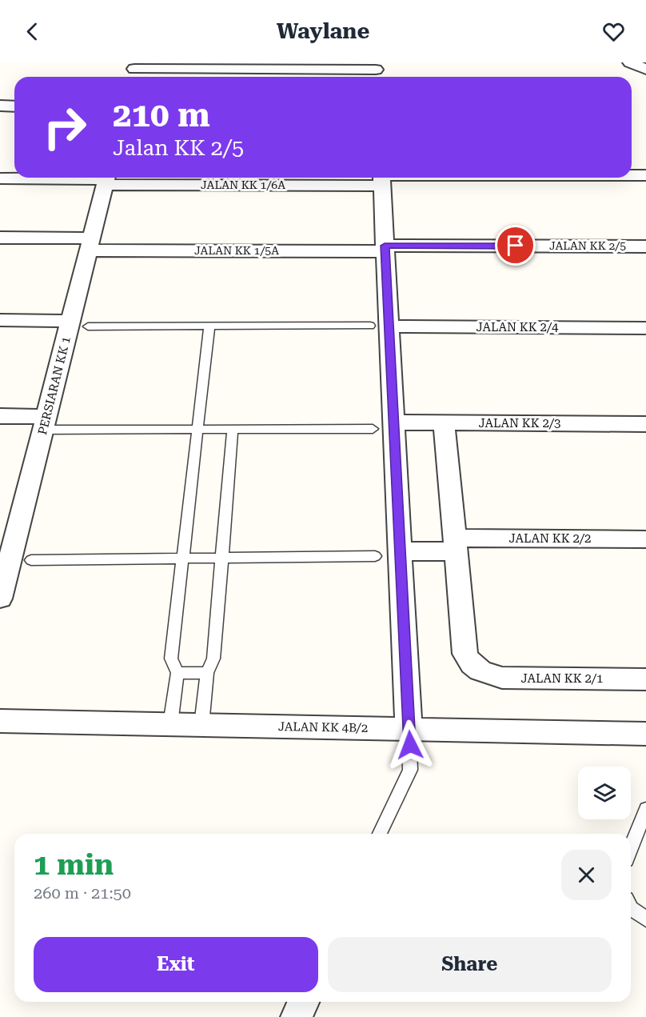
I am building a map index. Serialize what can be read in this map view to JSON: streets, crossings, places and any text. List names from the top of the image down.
{
  "streets": {
    "street": [
      "JALAN KK 1/6A",
      "JALAN KK 2/5",
      "JALAN KK 1/5A",
      "JALAN KK 2/4",
      "PERSIARAN KK 1",
      "JALAN KK 2/3",
      "JALAN KK 2/2",
      "JALAN KK 2/1",
      "JALAN KK 4B/2"
    ]
  },
  "crossings": [
    ["JALAN KK 1/6A", "PERSIARAN KK 1"],
    ["JALAN KK 2/5", "JALAN KK 1/5A"],
    ["JALAN KK 1/5A", "PERSIARAN KK 1"],
    ["JALAN KK 2/2", "JALAN KK 2/1"]
  ],
  "page": {
    "header": "Waylane",
    "turn": ["210 m", "Jalan KK 2/5"],
    "heading": ["1 min", "260 m · 21:50"],
    "buttons": ["Exit", "Share"]
  }
}
